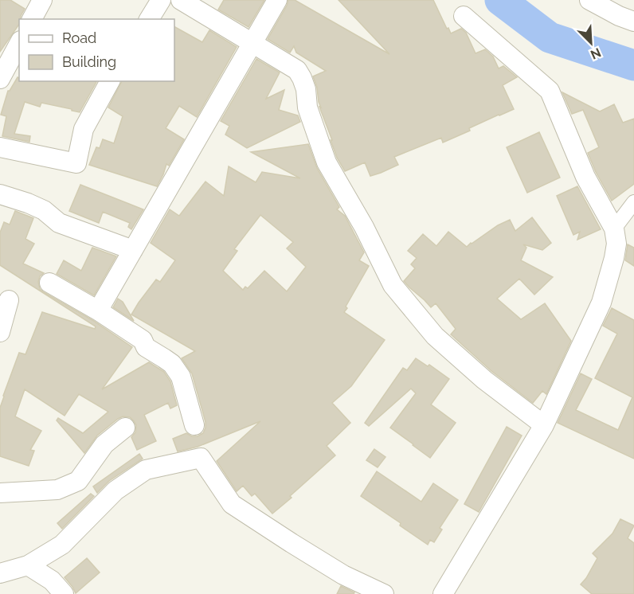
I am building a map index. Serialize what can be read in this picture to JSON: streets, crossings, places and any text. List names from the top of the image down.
{
  "legend": ["Road", "Building"],
  "north": "bottom right"
}
